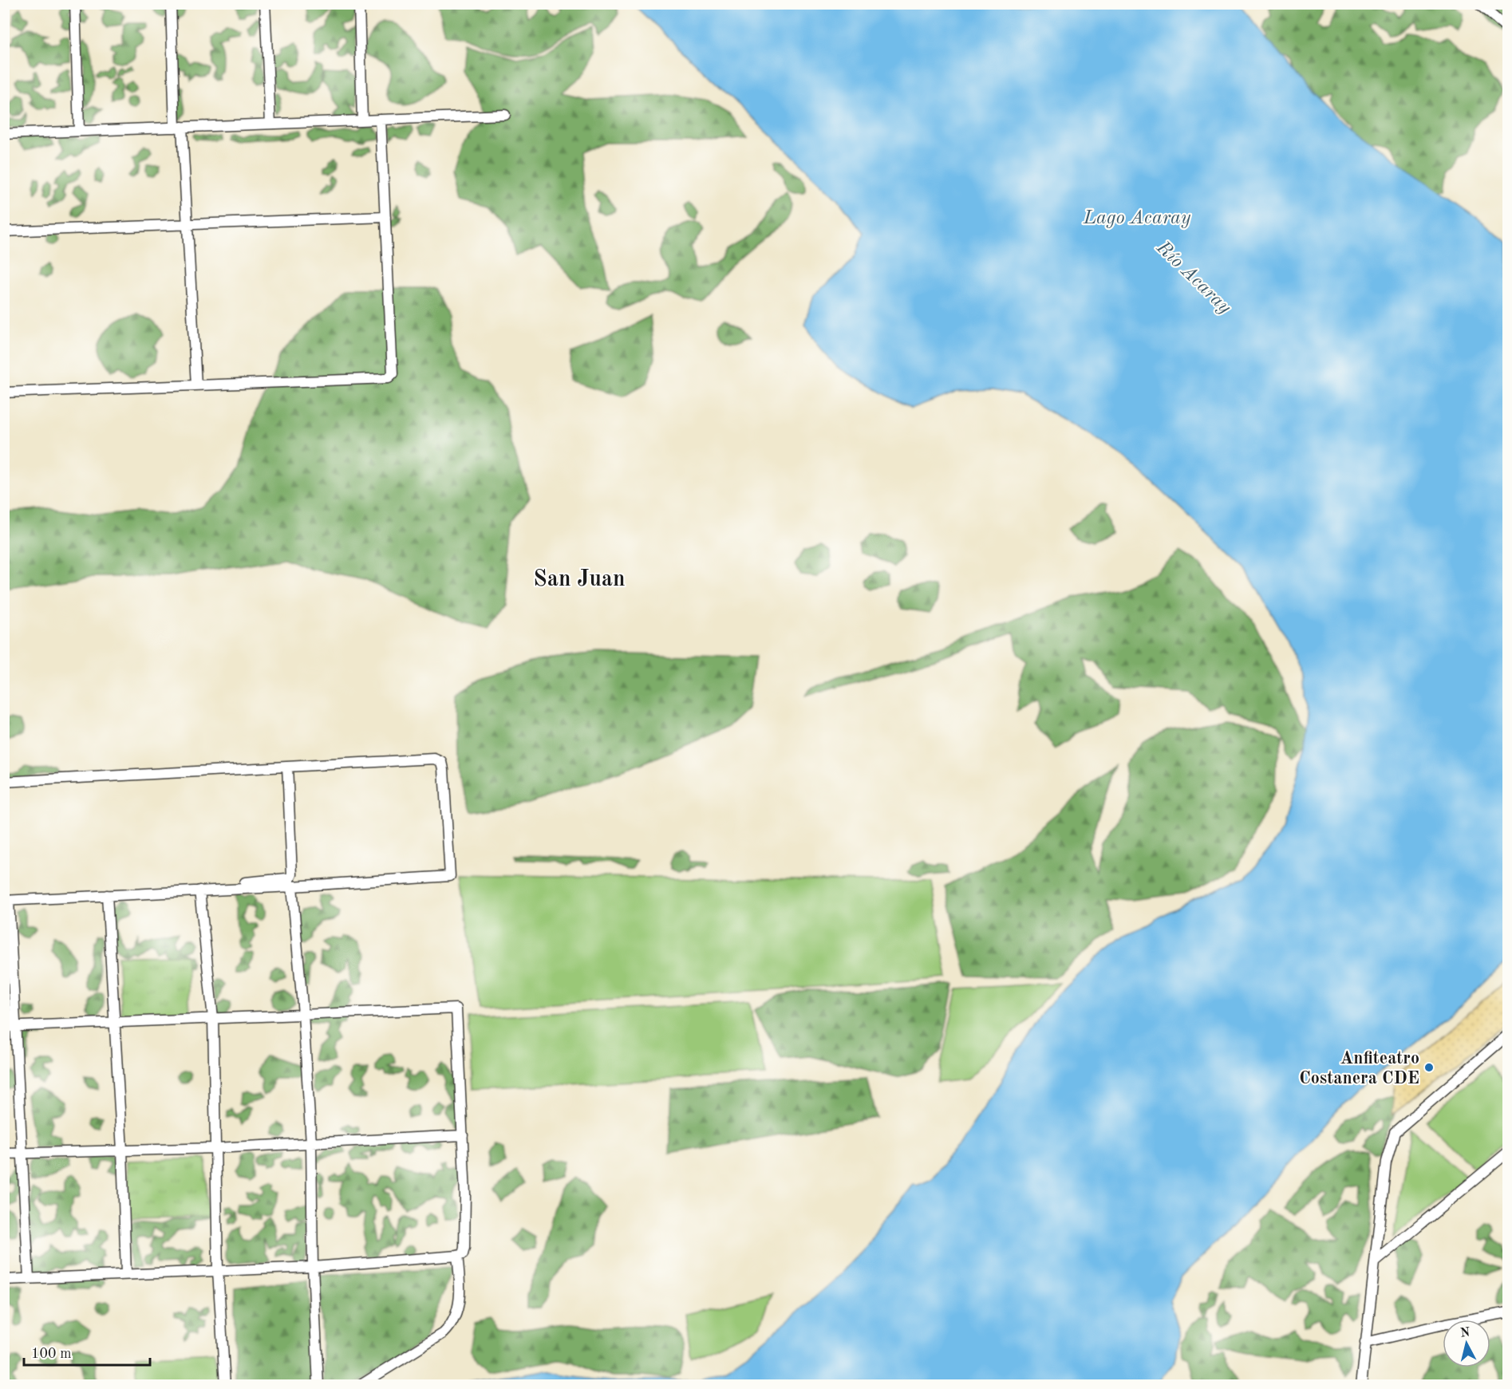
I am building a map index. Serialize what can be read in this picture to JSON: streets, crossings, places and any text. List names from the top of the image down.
{
  "districts": ["San Juan"],
  "water": ["Lago Acaray", "Río Acaray"],
  "places": ["Anfiteatro Costanera CDE"],
  "scale_bar": "100 m",
  "north": "top"
}
